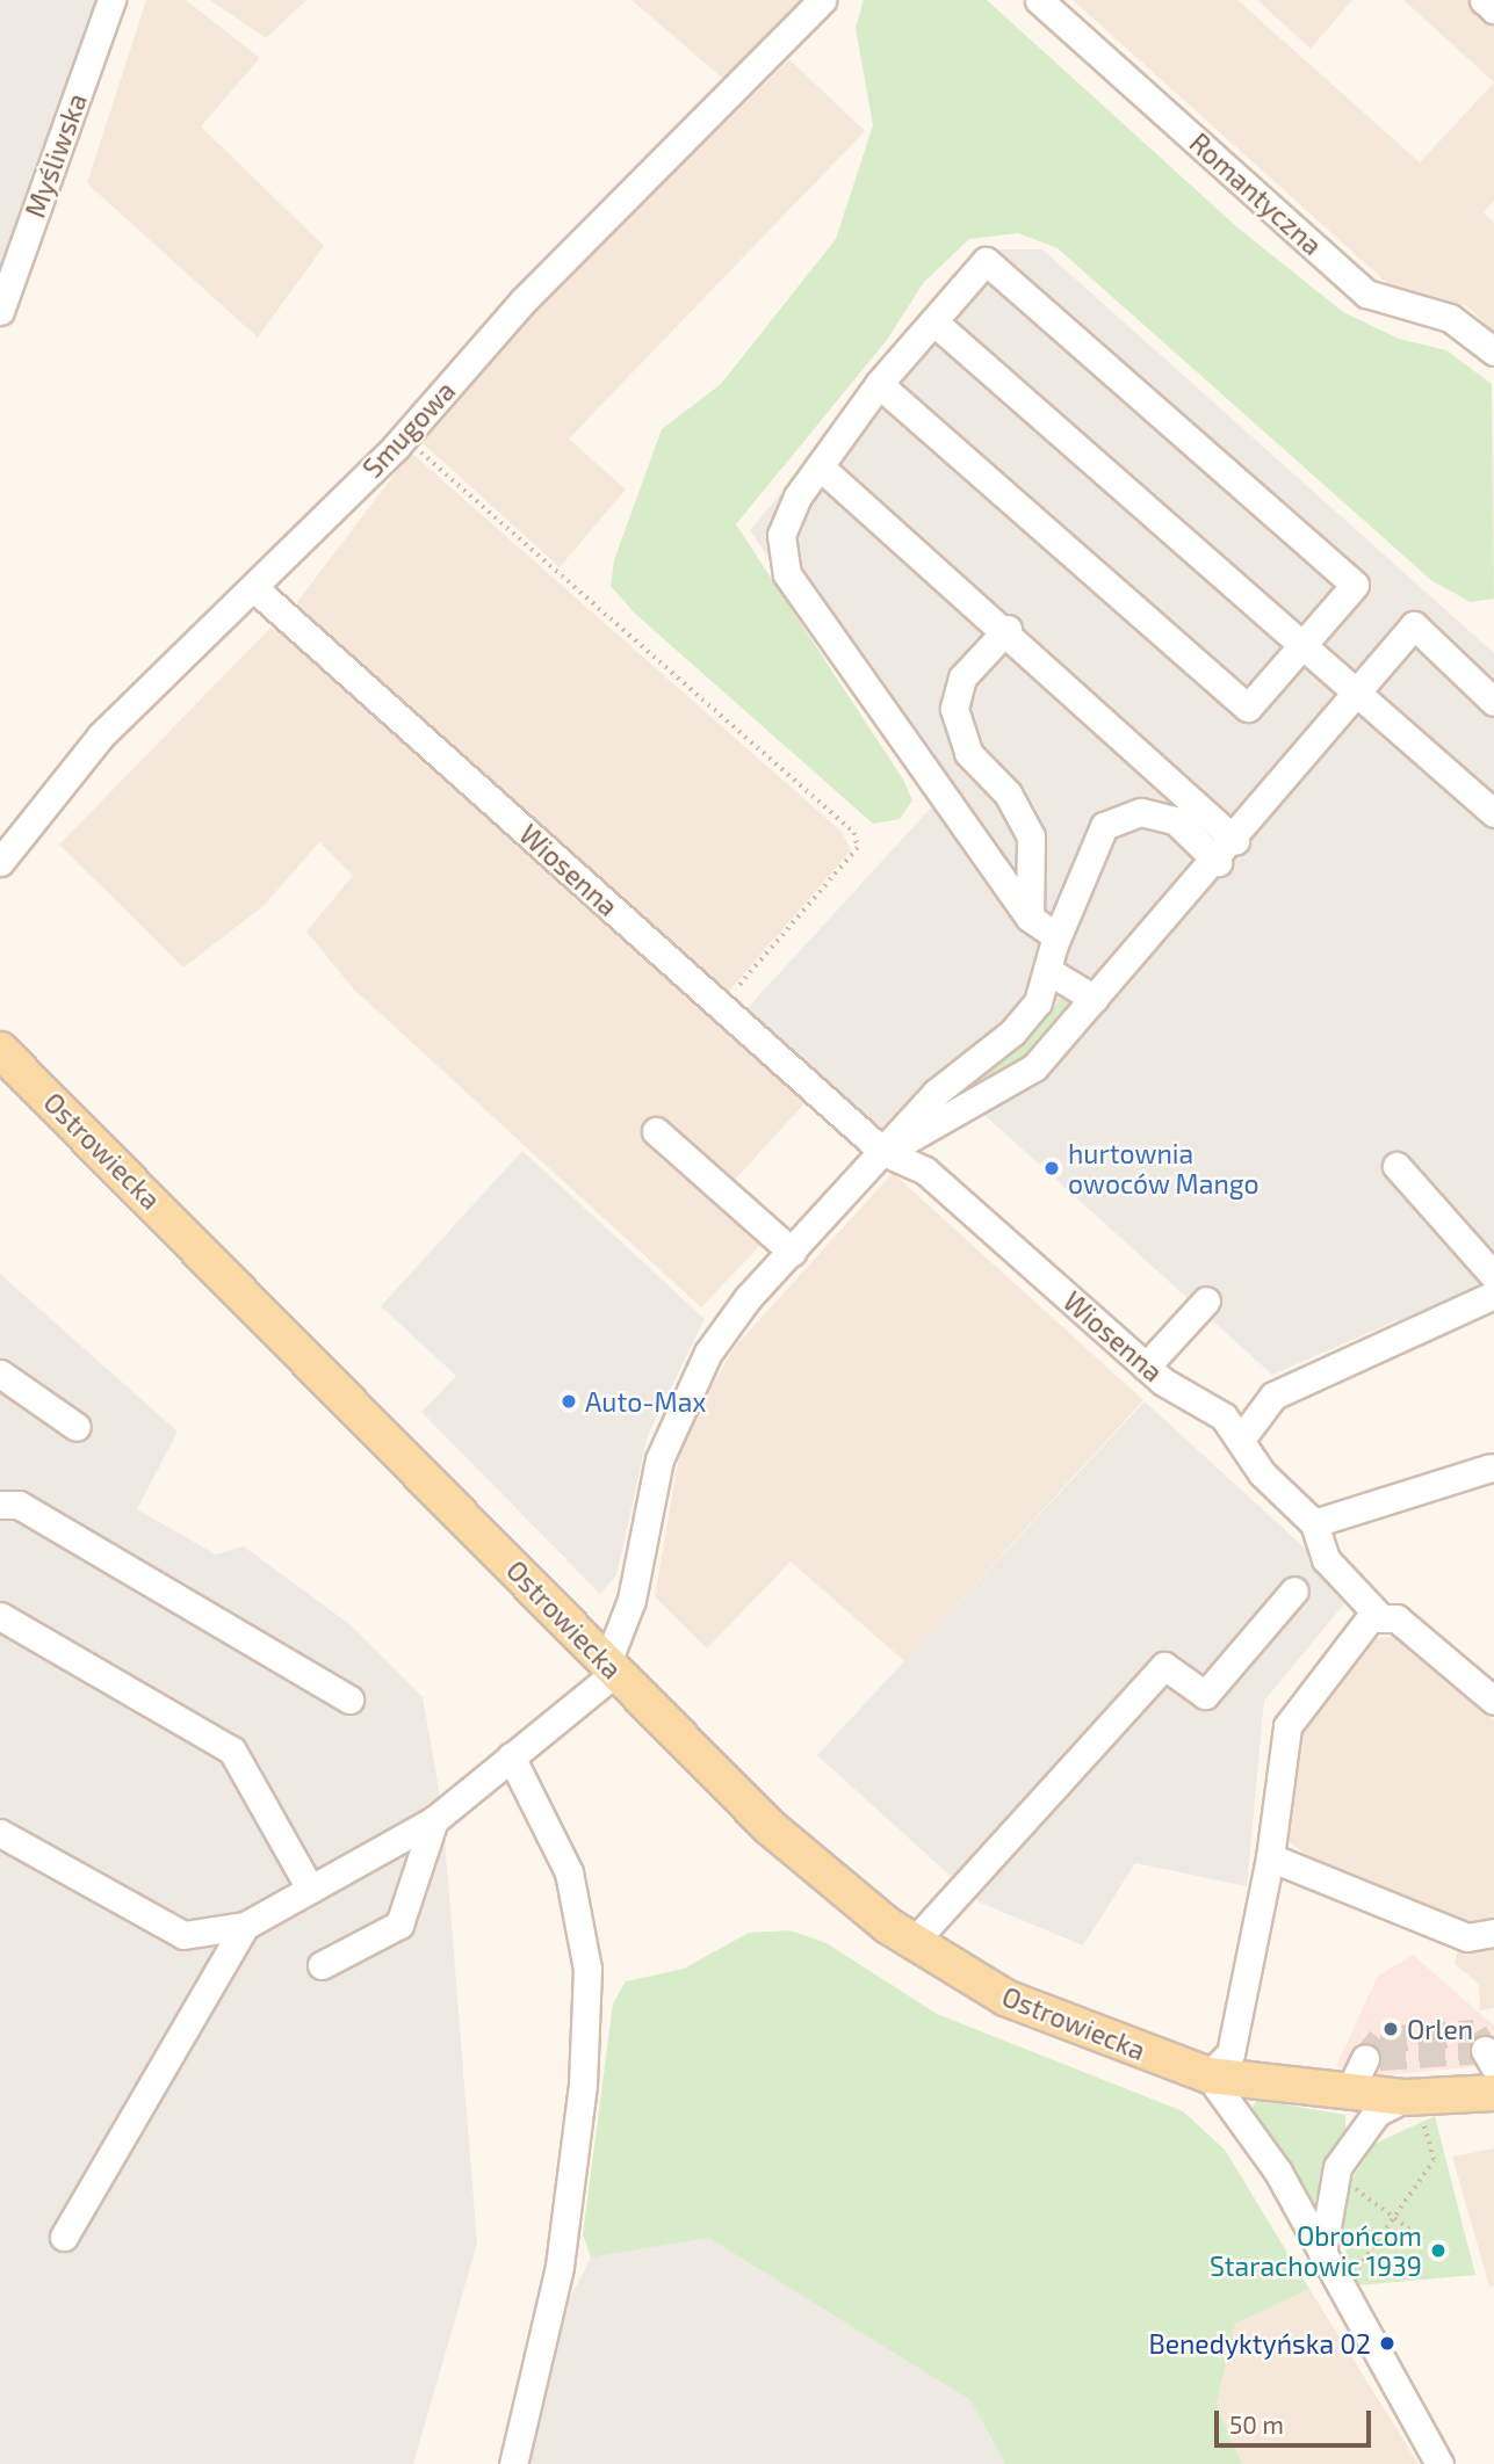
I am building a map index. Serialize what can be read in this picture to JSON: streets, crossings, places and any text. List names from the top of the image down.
{
  "streets": {
    "main road": ["Ostrowiecka"],
    "street": [
      "Myśliwska",
      "Romantyczna",
      "Smugowa",
      "Wiosenna"
    ]
  },
  "crossings": [
    ["Smugowa", "Wiosenna"]
  ],
  "places": [
    "hurtownia owoców Mango",
    "Auto-Max",
    "Orlen",
    "Obrońcom Starachowic 1939",
    "Benedyktyńska 02"
  ],
  "scale_bar": "50 m"
}
